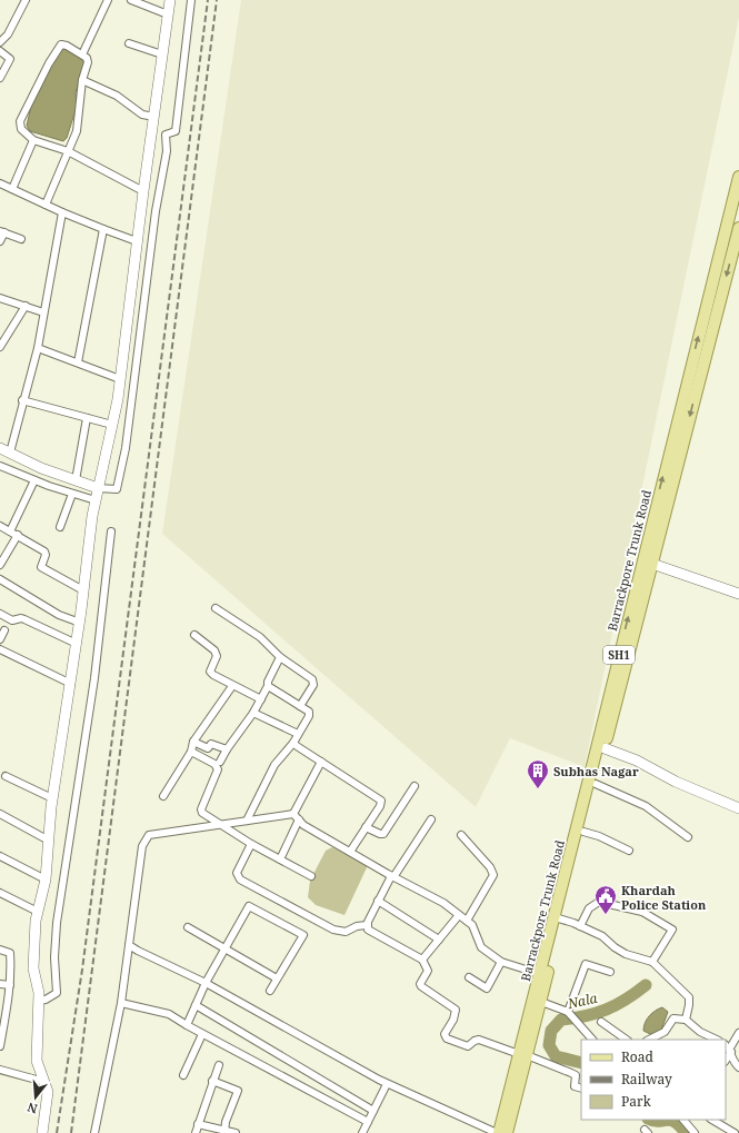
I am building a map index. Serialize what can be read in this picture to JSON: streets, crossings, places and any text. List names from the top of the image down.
{
  "streets": {
    "main road": ["Barrackpore Trunk Road", "SH1"]
  },
  "water": ["Nala"],
  "places": {
    "building": ["Subhas Nagar"],
    "public building": ["Khardah Police Station"]
  },
  "legend": ["Road", "Railway", "Park"],
  "north": "bottom"
}
